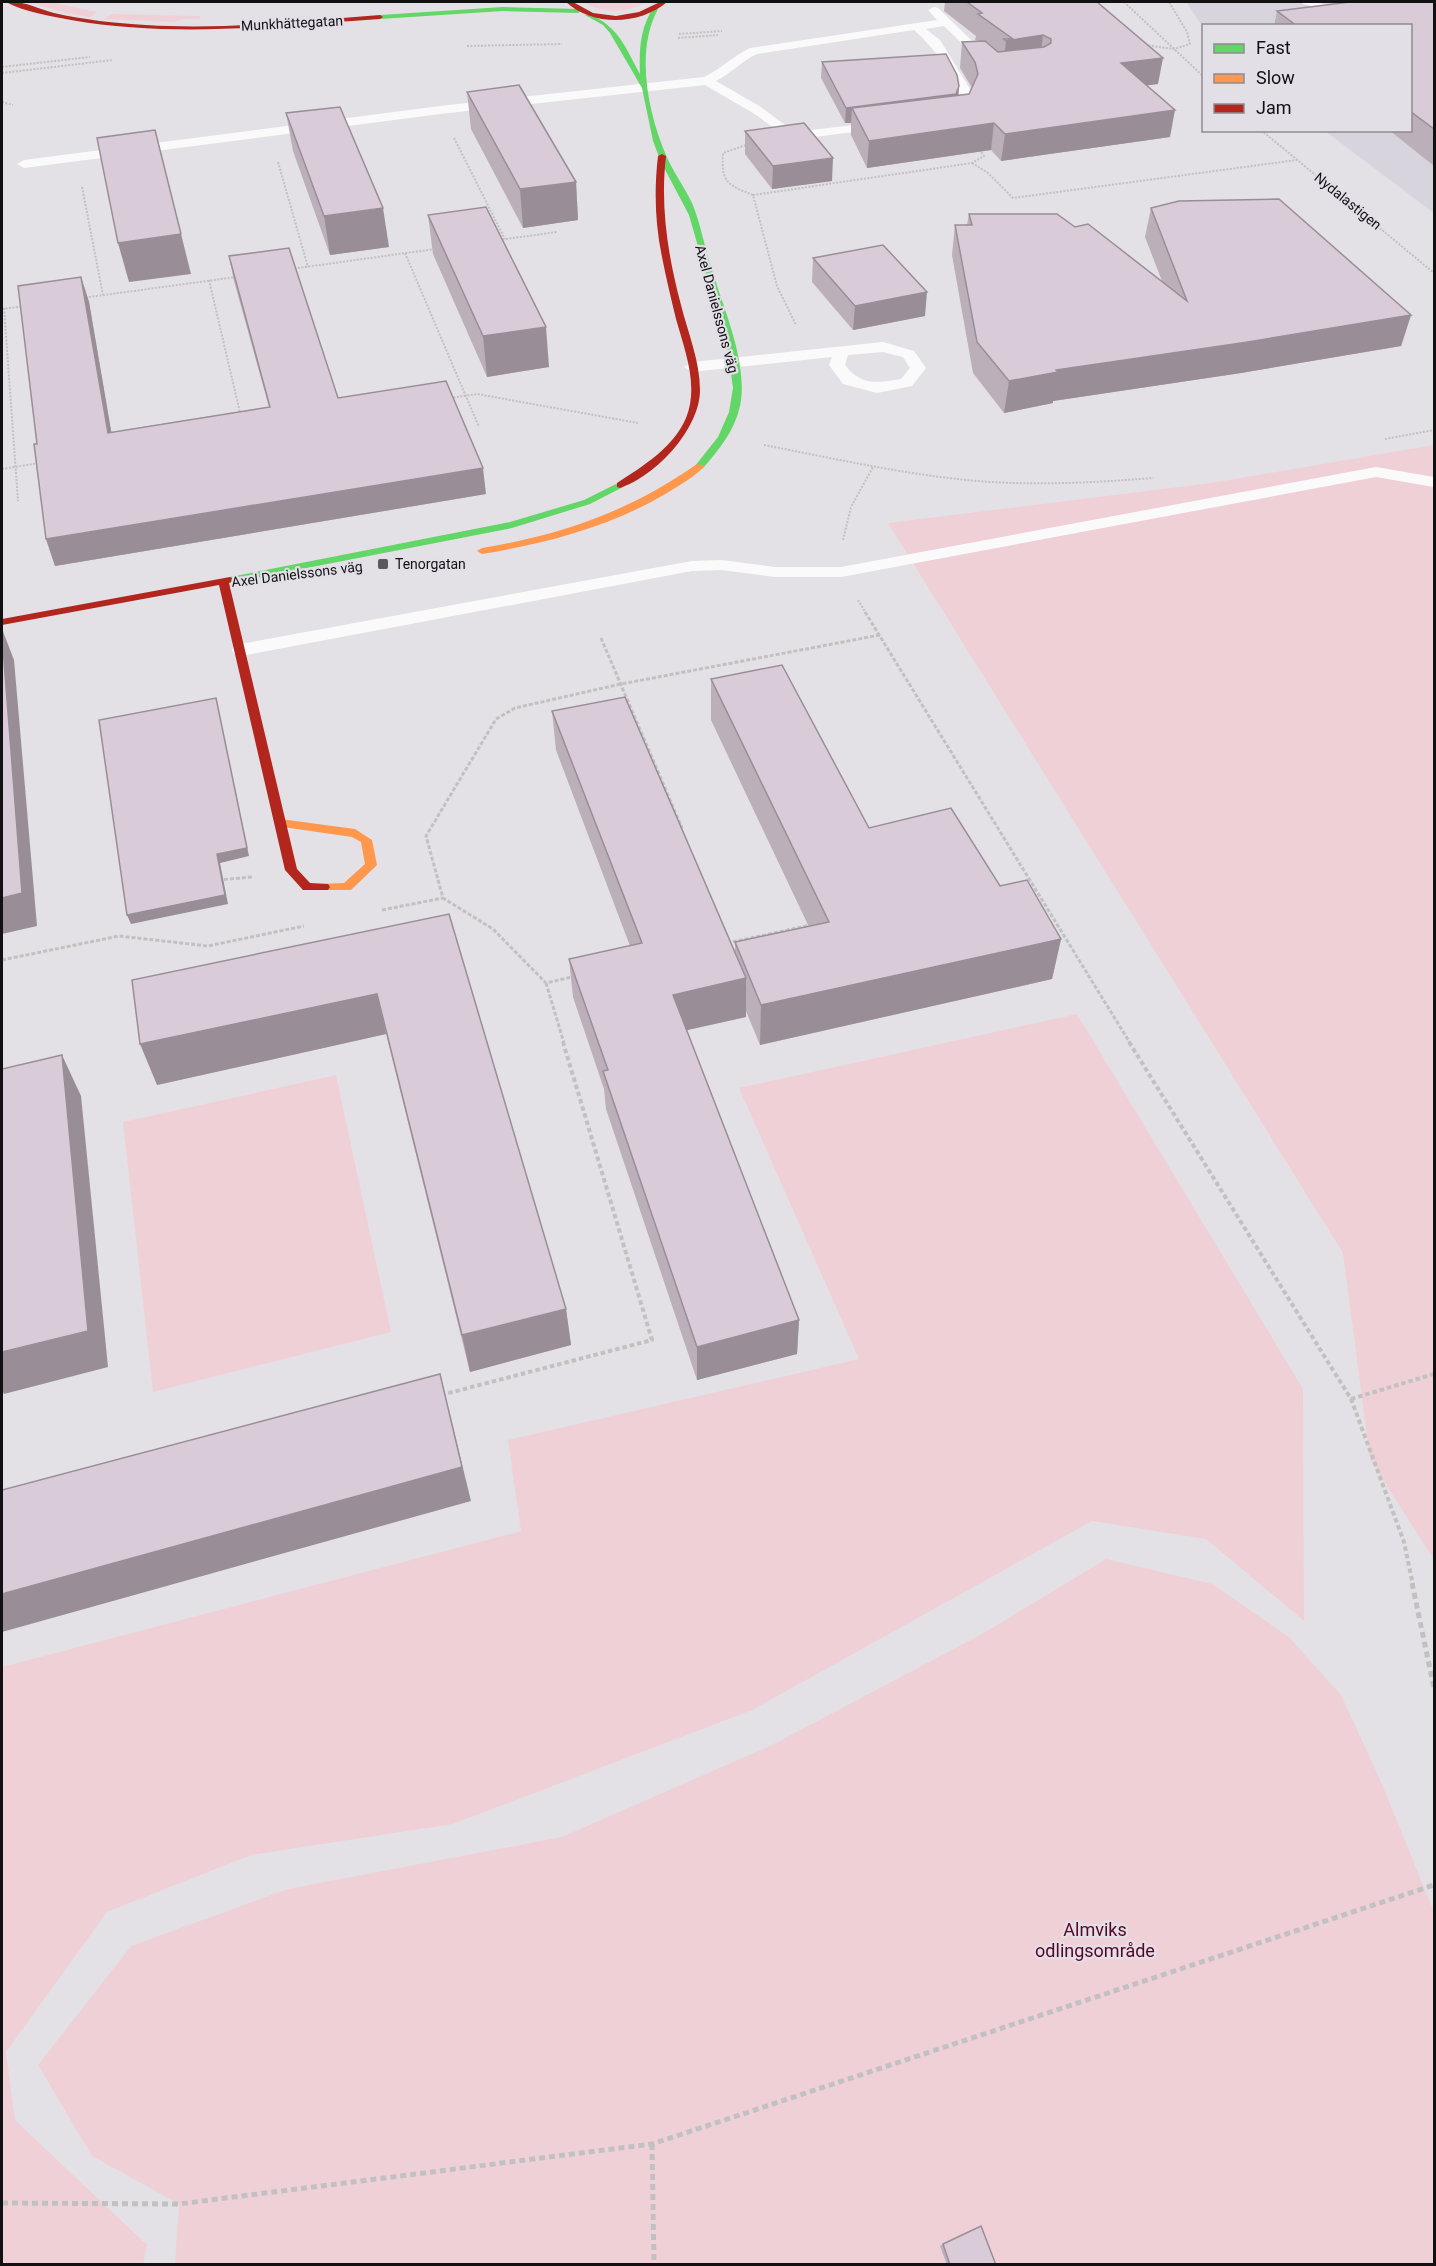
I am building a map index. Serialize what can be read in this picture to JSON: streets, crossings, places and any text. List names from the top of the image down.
{
  "streets": {
    "street": ["Munkhättegatan", "Axel Danielssons väg"],
    "path": ["Nydalastigen"]
  },
  "crossings": [
    ["Munkhättegatan", "Axel Danielssons väg"]
  ],
  "parks": ["Almviks odlingsområde"],
  "places": {
    "transit": ["Tenorgatan"]
  },
  "legend": ["Fast", "Slow", "Jam"]
}
